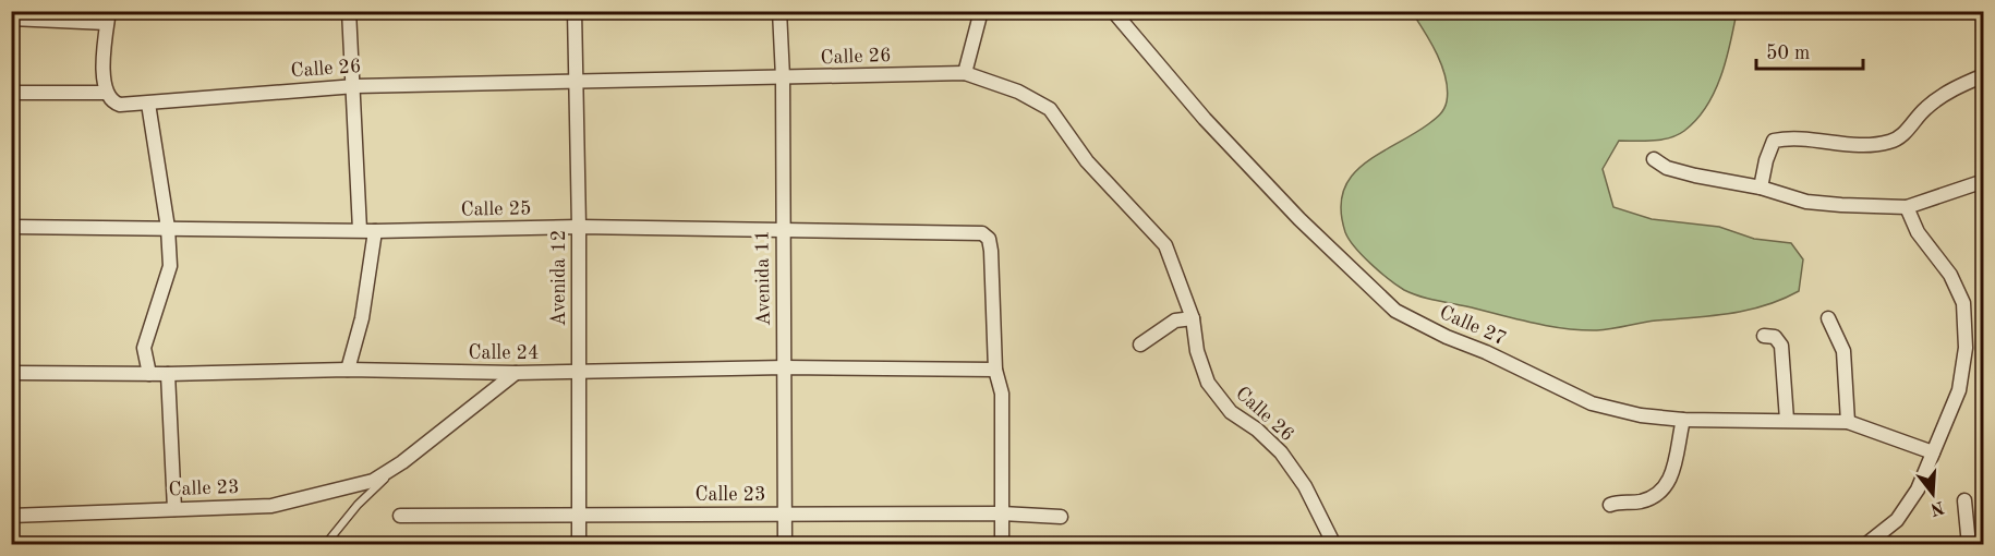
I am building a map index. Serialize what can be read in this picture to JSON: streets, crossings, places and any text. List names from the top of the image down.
{
  "streets": {
    "street": [
      "Calle 26",
      "Calle 25",
      "Avenida 12",
      "Avenida 11",
      "Calle 27",
      "Calle 24",
      "Calle 23"
    ]
  },
  "crossings": [
    ["Calle 26", "Avenida 12"],
    ["Calle 26", "Avenida 11"],
    ["Calle 25", "Avenida 12"],
    ["Calle 25", "Avenida 11"],
    ["Calle 25", "Calle 24"],
    ["Avenida 12", "Calle 24"],
    ["Avenida 12", "Calle 23"],
    ["Avenida 11", "Calle 24"],
    ["Avenida 11", "Calle 23"],
    ["Calle 24", "Calle 23"]
  ],
  "scale_bar": "50 m",
  "north": "bottom"
}
